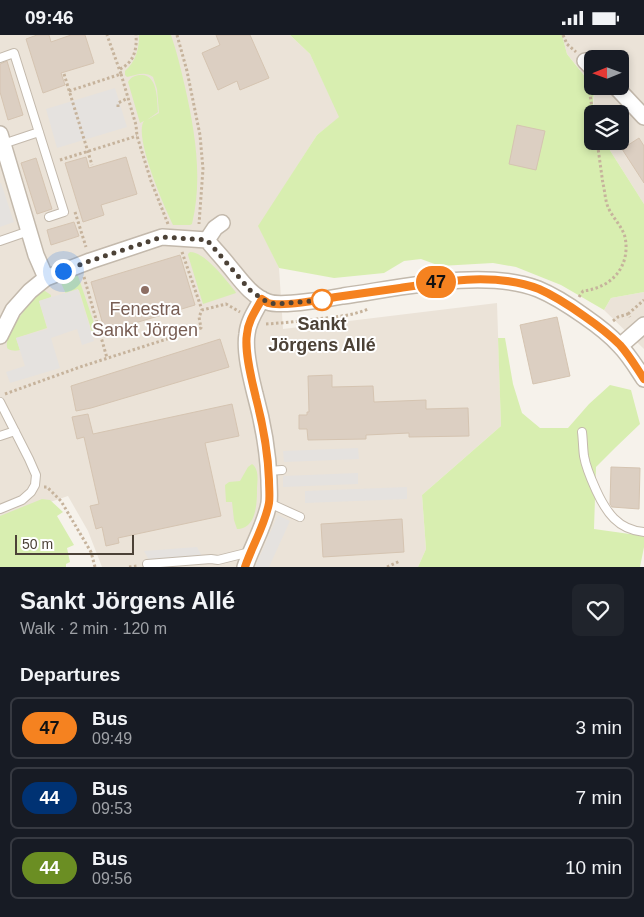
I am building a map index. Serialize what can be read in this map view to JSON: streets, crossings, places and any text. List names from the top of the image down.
{
  "places": ["Fenestra Sankt Jörgen", "Sankt Jörgens Allé"],
  "lines": ["bus line 47"],
  "scale_bar": "50 m",
  "north": "left",
  "page": {
    "status": "09:46",
    "on_map": "47",
    "scale": "50 m",
    "heading": [
      ["Sankt Jörgens Allé", "Walk · 2 min · 120 m"],
      "Departures"
    ],
    "list": [
      {
        "mark": "47",
        "name": "Bus",
        "note": "09:49",
        "value": "3 min"
      },
      {
        "mark": "44",
        "name": "Bus",
        "note": "09:53",
        "value": "7 min"
      },
      {
        "mark": "44",
        "name": "Bus",
        "note": "09:56",
        "value": "10 min"
      }
    ]
  }
}
